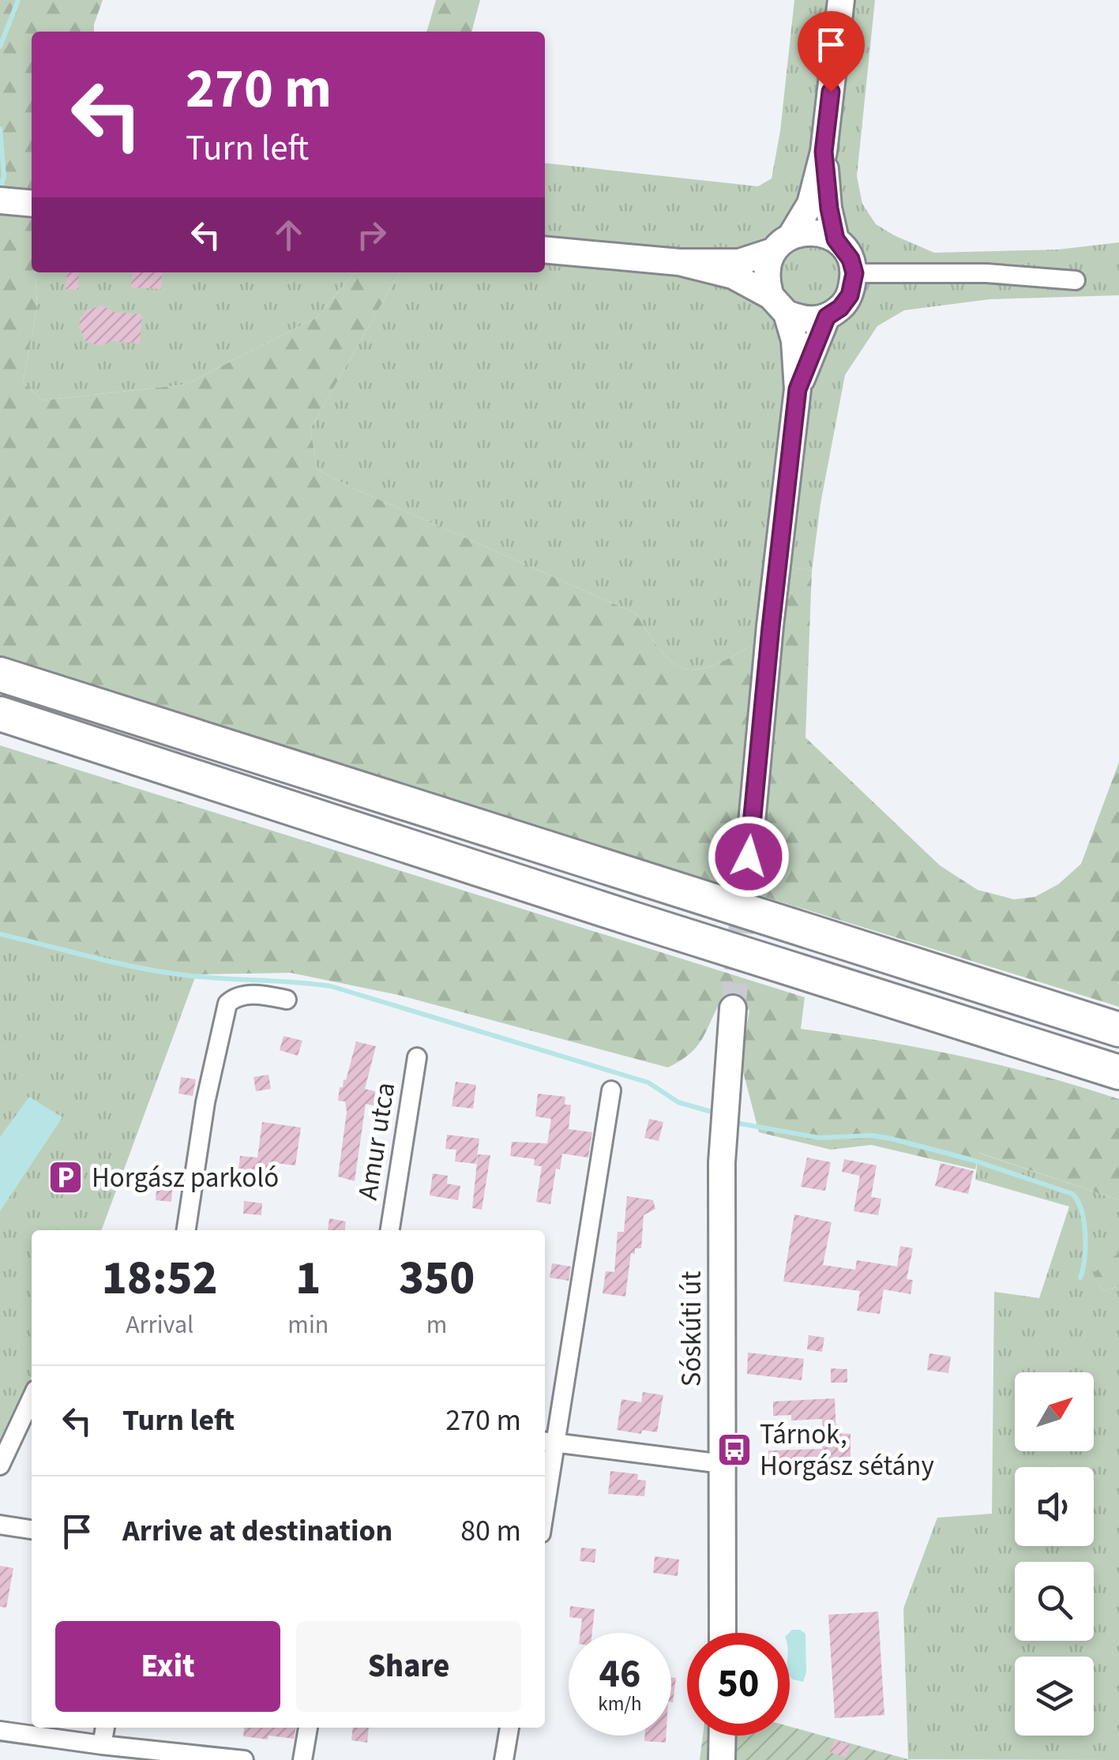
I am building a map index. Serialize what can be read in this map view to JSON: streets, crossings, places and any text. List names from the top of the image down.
{
  "streets": {
    "main road": ["Sóskúti út"],
    "street": ["Amur utca"]
  },
  "places": {
    "parking": ["Horgász parkoló"],
    "bus stop": ["Tárnok, Horgász sétány"]
  },
  "north": "top right",
  "page": {
    "turn": ["270 m", "Turn left"],
    "eta": [
      "18:52",
      "Arrival",
      "1",
      "min",
      "350",
      "m"
    ],
    "list": [
      {
        "name": "Turn left",
        "value": "270 m"
      },
      {
        "name": "Arrive at destination",
        "value": "80 m"
      }
    ],
    "buttons": ["Exit", "Share"],
    "speed": "46 km/h",
    "limit": "50"
  }
}
